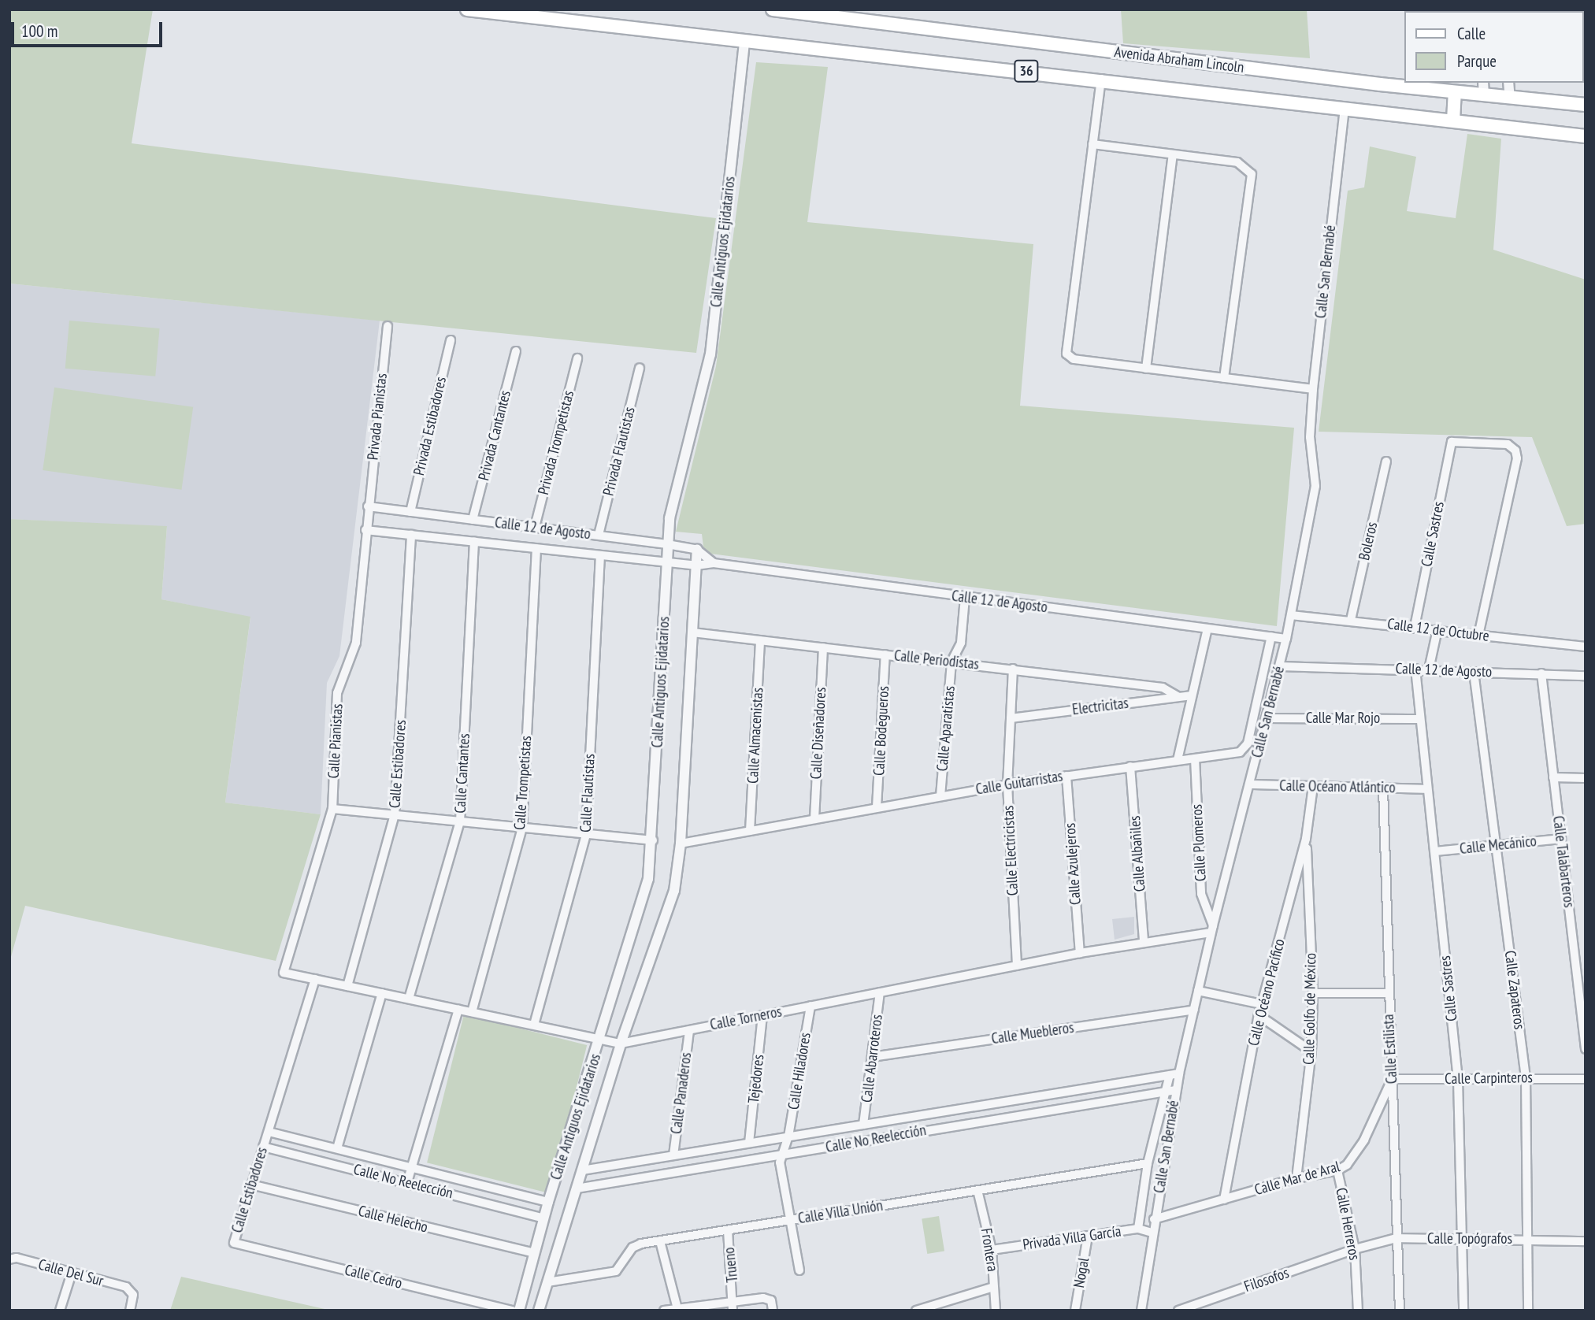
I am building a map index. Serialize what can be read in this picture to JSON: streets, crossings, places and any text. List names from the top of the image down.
{
  "streets": {
    "main road": ["Avenida Abraham Lincoln", "36"],
    "street": [
      "Calle Antiguos Ejidatarios",
      "Calle San Bernabé",
      "Privada Pianistas",
      "Privada Estibadores",
      "Privada Cantantes",
      "Privada Trompetistas",
      "Privada Flautistas",
      "Calle 12 de Agosto",
      "Calle Sastres",
      "Boleros",
      "Calle 12 de Octubre",
      "Calle Periodistas",
      "Electricitas",
      "Calle Mar Rojo",
      "Calle Aparatistas",
      "Calle Bodegueros",
      "Calle Diseñadores",
      "Calle Almacenistas",
      "Calle Pianistas",
      "Calle Estibadores",
      "Calle Cantantes",
      "Calle Trompetistas",
      "Calle Guitarristas",
      "Calle Océano Atlántico",
      "Calle Flautistas",
      "Calle Plomeros",
      "Calle Mecánico",
      "Calle Electricistas",
      "Calle Albañiles",
      "Calle Talabarteros",
      "Calle Azulejeros",
      "Calle Zapateros",
      "Calle Océano Pacífico",
      "Calle Golfo de México",
      "Calle Torneros",
      "Calle Muebleros",
      "Calle Estilista",
      "Calle Abarroteros",
      "Calle Hiladores",
      "Calle Carpinteros",
      "Tejedores",
      "Calle Panaderos",
      "Calle No Reelección",
      "Calle Mar de Aral",
      "Calle Villa Unión",
      "Calle Helecho",
      "Calle Herreros",
      "Privada Villa García",
      "Calle Topógrafos",
      "Frontera",
      "Trueno",
      "Calle Del Sur",
      "Nogal",
      "Calle Cedro",
      "Filosofos"
    ]
  },
  "crossings": [
    ["36", "Calle Antiguos Ejidatarios"],
    ["36", "Calle San Bernabé"],
    ["Calle Antiguos Ejidatarios", "Calle 12 de Agosto"],
    ["Calle Antiguos Ejidatarios", "Calle Periodistas"],
    ["Calle Antiguos Ejidatarios", "Calle Guitarristas"],
    ["Calle Antiguos Ejidatarios", "Calle Torneros"],
    ["Calle Antiguos Ejidatarios", "Calle No Reelección"],
    ["Calle Antiguos Ejidatarios", "Calle Villa Unión"],
    ["Calle Antiguos Ejidatarios", "Calle Helecho"],
    ["Calle San Bernabé", "Calle 12 de Agosto"],
    ["Calle San Bernabé", "Calle 12 de Octubre"],
    ["Calle San Bernabé", "Calle Mar Rojo"],
    ["Calle San Bernabé", "Calle Océano Atlántico"],
    ["Calle San Bernabé", "Calle Plomeros"],
    ["Calle San Bernabé", "Calle Torneros"],
    ["Calle San Bernabé", "Calle Muebleros"],
    ["Calle San Bernabé", "Calle No Reelección"],
    ["Calle San Bernabé", "Calle Mar de Aral"],
    ["Calle San Bernabé", "Calle Villa Unión"],
    ["Calle San Bernabé", "Privada Villa García"],
    ["Privada Pianistas", "Calle 12 de Agosto"],
    ["Privada Pianistas", "Calle Pianistas"],
    ["Privada Estibadores", "Calle 12 de Agosto"],
    ["Privada Cantantes", "Calle 12 de Agosto"],
    ["Privada Trompetistas", "Calle 12 de Agosto"],
    ["Privada Flautistas", "Calle 12 de Agosto"],
    ["Calle 12 de Agosto", "Calle Sastres"],
    ["Calle 12 de Agosto", "Calle Aparatistas"],
    ["Calle 12 de Agosto", "Calle Pianistas"],
    ["Calle 12 de Agosto", "Calle Estibadores"],
    ["Calle 12 de Agosto", "Calle Cantantes"],
    ["Calle 12 de Agosto", "Calle Trompetistas"],
    ["Calle 12 de Agosto", "Calle Guitarristas"],
    ["Calle 12 de Agosto", "Calle Flautistas"],
    ["Calle 12 de Agosto", "Calle Talabarteros"],
    ["Calle 12 de Agosto", "Calle Zapateros"],
    ["Calle Sastres", "Calle 12 de Octubre"],
    ["Calle Sastres", "Calle Mar Rojo"],
    ["Calle Sastres", "Calle Océano Atlántico"],
    ["Calle Sastres", "Calle Mecánico"],
    ["Calle Sastres", "Calle Carpinteros"],
    ["Calle Sastres", "Calle Topógrafos"],
    ["Boleros", "Calle 12 de Octubre"],
    ["Calle Periodistas", "Electricitas"],
    ["Calle Periodistas", "Calle Aparatistas"],
    ["Calle Periodistas", "Calle Bodegueros"],
    ["Calle Periodistas", "Calle Diseñadores"],
    ["Calle Periodistas", "Calle Almacenistas"],
    ["Calle Periodistas", "Calle Electricistas"],
    ["Electricitas", "Calle Electricistas"],
    ["Calle Aparatistas", "Calle Guitarristas"],
    ["Calle Bodegueros", "Calle Guitarristas"],
    ["Calle Diseñadores", "Calle Guitarristas"],
    ["Calle Almacenistas", "Calle Guitarristas"],
    ["Calle Pianistas", "Calle Torneros"],
    ["Calle Estibadores", "Calle Torneros"],
    ["Calle Estibadores", "Calle No Reelección"],
    ["Calle Estibadores", "Calle Helecho"],
    ["Calle Estibadores", "Calle Cedro"],
    ["Calle Cantantes", "Calle Torneros"],
    ["Calle Trompetistas", "Calle Torneros"],
    ["Calle Guitarristas", "Calle Plomeros"],
    ["Calle Guitarristas", "Calle Electricistas"],
    ["Calle Guitarristas", "Calle Albañiles"],
    ["Calle Guitarristas", "Calle Azulejeros"],
    ["Calle Océano Atlántico", "Calle Océano Pacífico"],
    ["Calle Océano Atlántico", "Calle Estilista"],
    ["Calle Flautistas", "Calle Torneros"],
    ["Calle Plomeros", "Calle Torneros"],
    ["Calle Mecánico", "Calle Talabarteros"],
    ["Calle Mecánico", "Calle Zapateros"],
    ["Calle Electricistas", "Calle Torneros"],
    ["Calle Albañiles", "Calle Torneros"],
    ["Calle Azulejeros", "Calle Torneros"],
    ["Calle Zapateros", "Calle Carpinteros"],
    ["Calle Zapateros", "Calle Topógrafos"],
    ["Calle Océano Pacífico", "Calle Golfo de México"],
    ["Calle Océano Pacífico", "Calle Mar de Aral"],
    ["Calle Golfo de México", "Calle Mar de Aral"],
    ["Calle Torneros", "Calle Abarroteros"],
    ["Calle Torneros", "Calle Hiladores"],
    ["Calle Torneros", "Tejedores"],
    ["Calle Torneros", "Calle Panaderos"],
    ["Calle Muebleros", "Calle Abarroteros"],
    ["Calle Estilista", "Calle Carpinteros"],
    ["Calle Estilista", "Calle Mar de Aral"],
    ["Calle Estilista", "Calle Topógrafos"],
    ["Calle Abarroteros", "Calle No Reelección"],
    ["Calle Hiladores", "Calle No Reelección"],
    ["Calle Carpinteros", "Calle Mar de Aral"],
    ["Tejedores", "Calle No Reelección"],
    ["Calle Panaderos", "Calle No Reelección"],
    ["Calle Mar de Aral", "Calle Herreros"],
    ["Calle Villa Unión", "Frontera"],
    ["Calle Villa Unión", "Trueno"],
    ["Calle Herreros", "Calle Topógrafos"],
    ["Calle Herreros", "Filosofos"],
    ["Privada Villa García", "Frontera"],
    ["Privada Villa García", "Nogal"],
    ["Calle Topógrafos", "Filosofos"]
  ],
  "legend": ["Calle", "Parque"],
  "scale_bar": "100 m"
}
